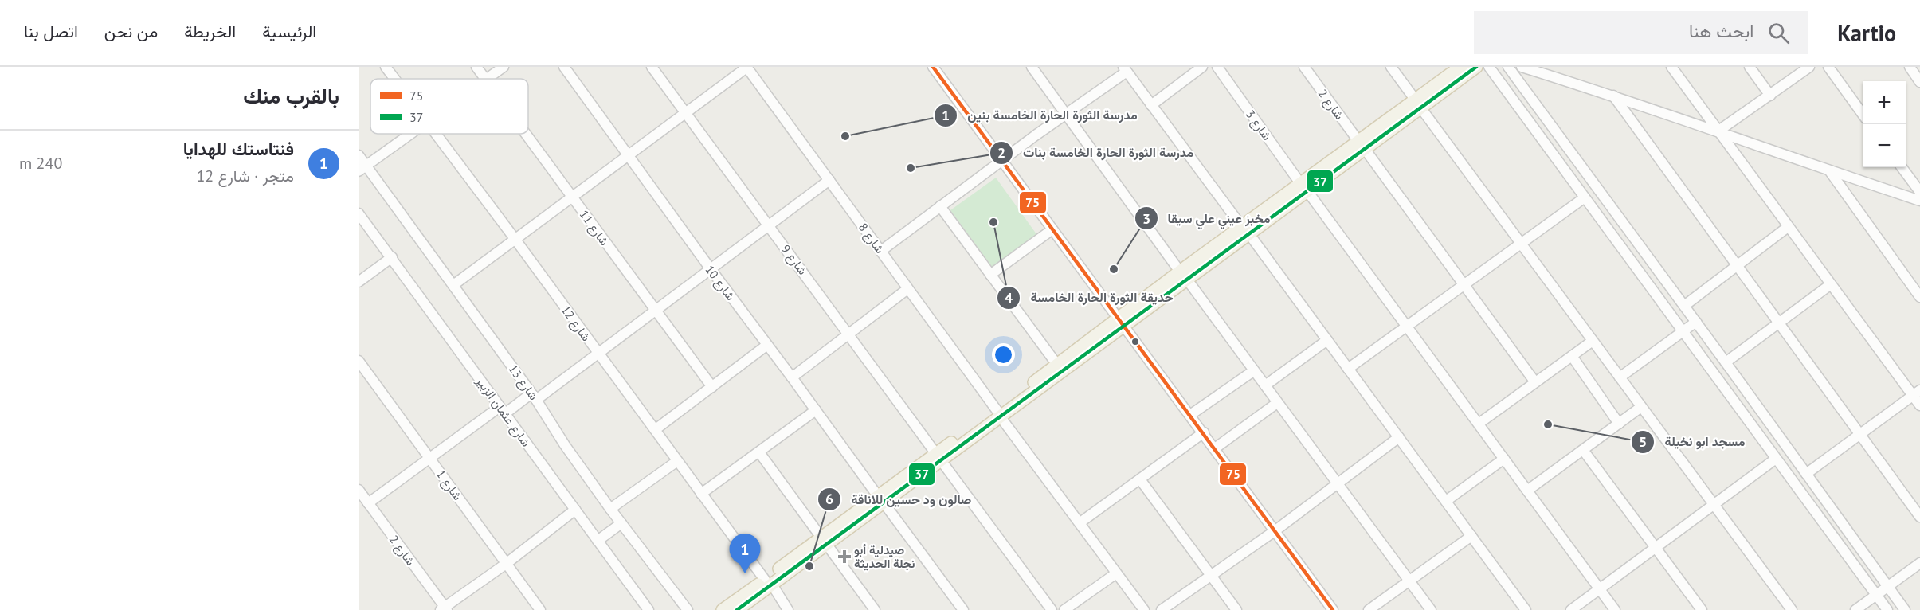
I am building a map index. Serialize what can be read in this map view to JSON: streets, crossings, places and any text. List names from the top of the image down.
{
  "streets": {
    "street": [
      "شارع 2",
      "شارع 3",
      "شارع 11",
      "شارع 8",
      "شارع 9",
      "شارع 10",
      "شارع 12",
      "شارع 13",
      "شارع عثمان الزبير",
      "شارع 1"
    ]
  },
  "places": {
    "other": [
      "مدرسة الثورة الحارة الخامسة بنين",
      "مدرسة الثورة الحارة الخامسة بنات",
      "حديقة الثورة الحارة الخامسة",
      "مخبز عيني علي سيقا",
      "مسجد ابو نخيلة",
      "صالون ود حسين للاناقة"
    ],
    "health": ["صيدلية أبو نجلة الحديثة"]
  },
  "lines": ["transit line 75", "transit line 37"],
  "legend": ["75", "37"],
  "page": {
    "header": "Kartio",
    "search": "ابحث هنا",
    "nav": [
      "الرئيسية",
      "الخريطة",
      "من نحن",
      "اتصل بنا"
    ],
    "heading": "بالقرب منك",
    "map_buttons": ["+", "−"],
    "list": [
      {
        "mark": "1",
        "name": "فنتاستك للهدايا",
        "note": "متجر · شارع 12",
        "value": "240 m"
      }
    ],
    "pins": "1"
  }
}
